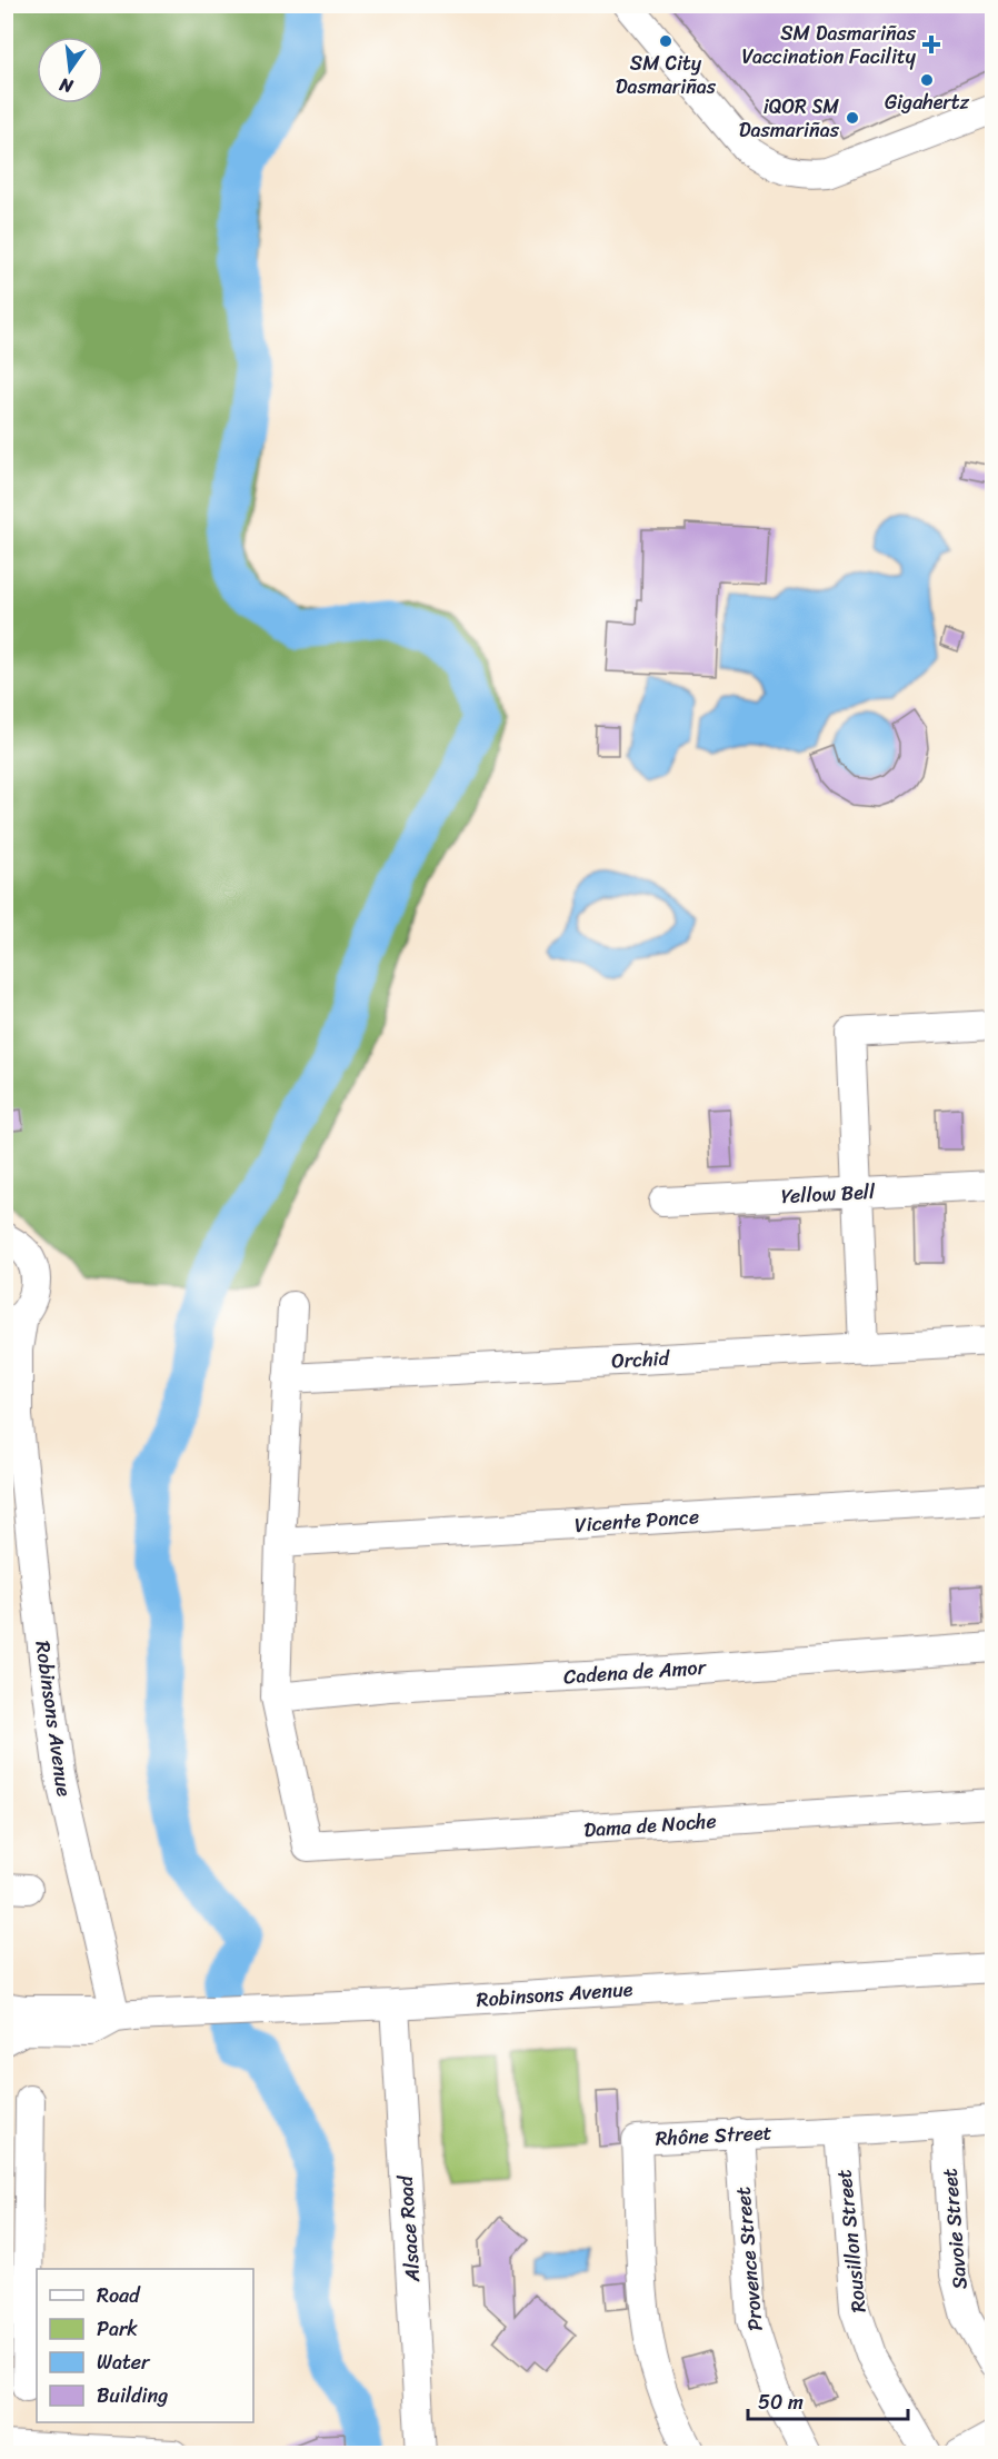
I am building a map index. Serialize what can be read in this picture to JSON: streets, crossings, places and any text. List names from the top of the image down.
{
  "streets": {
    "street": [
      "Yellow Bell",
      "Orchid",
      "Vicente Ponce",
      "Cadena de Amor",
      "Robinsons Avenue",
      "Dama de Noche",
      "Rhône Street",
      "Alsace Road",
      "Savoie Street",
      "Rousillon Street",
      "Provence Street"
    ]
  },
  "crossings": [
    ["Cadena de Amor", "Dama de Noche"],
    ["Robinsons Avenue", "Alsace Road"],
    ["Rhône Street", "Savoie Street"],
    ["Rhône Street", "Rousillon Street"],
    ["Rhône Street", "Provence Street"]
  ],
  "places": {
    "other": ["SM City Dasmariñas", "Gigahertz", "iQOR SM Dasmariñas"],
    "health": ["SM Dasmariñas Vaccination Facility"]
  },
  "legend": [
    "Road",
    "Park",
    "Water",
    "Building"
  ],
  "scale_bar": "50 m",
  "north": "bottom"
}
